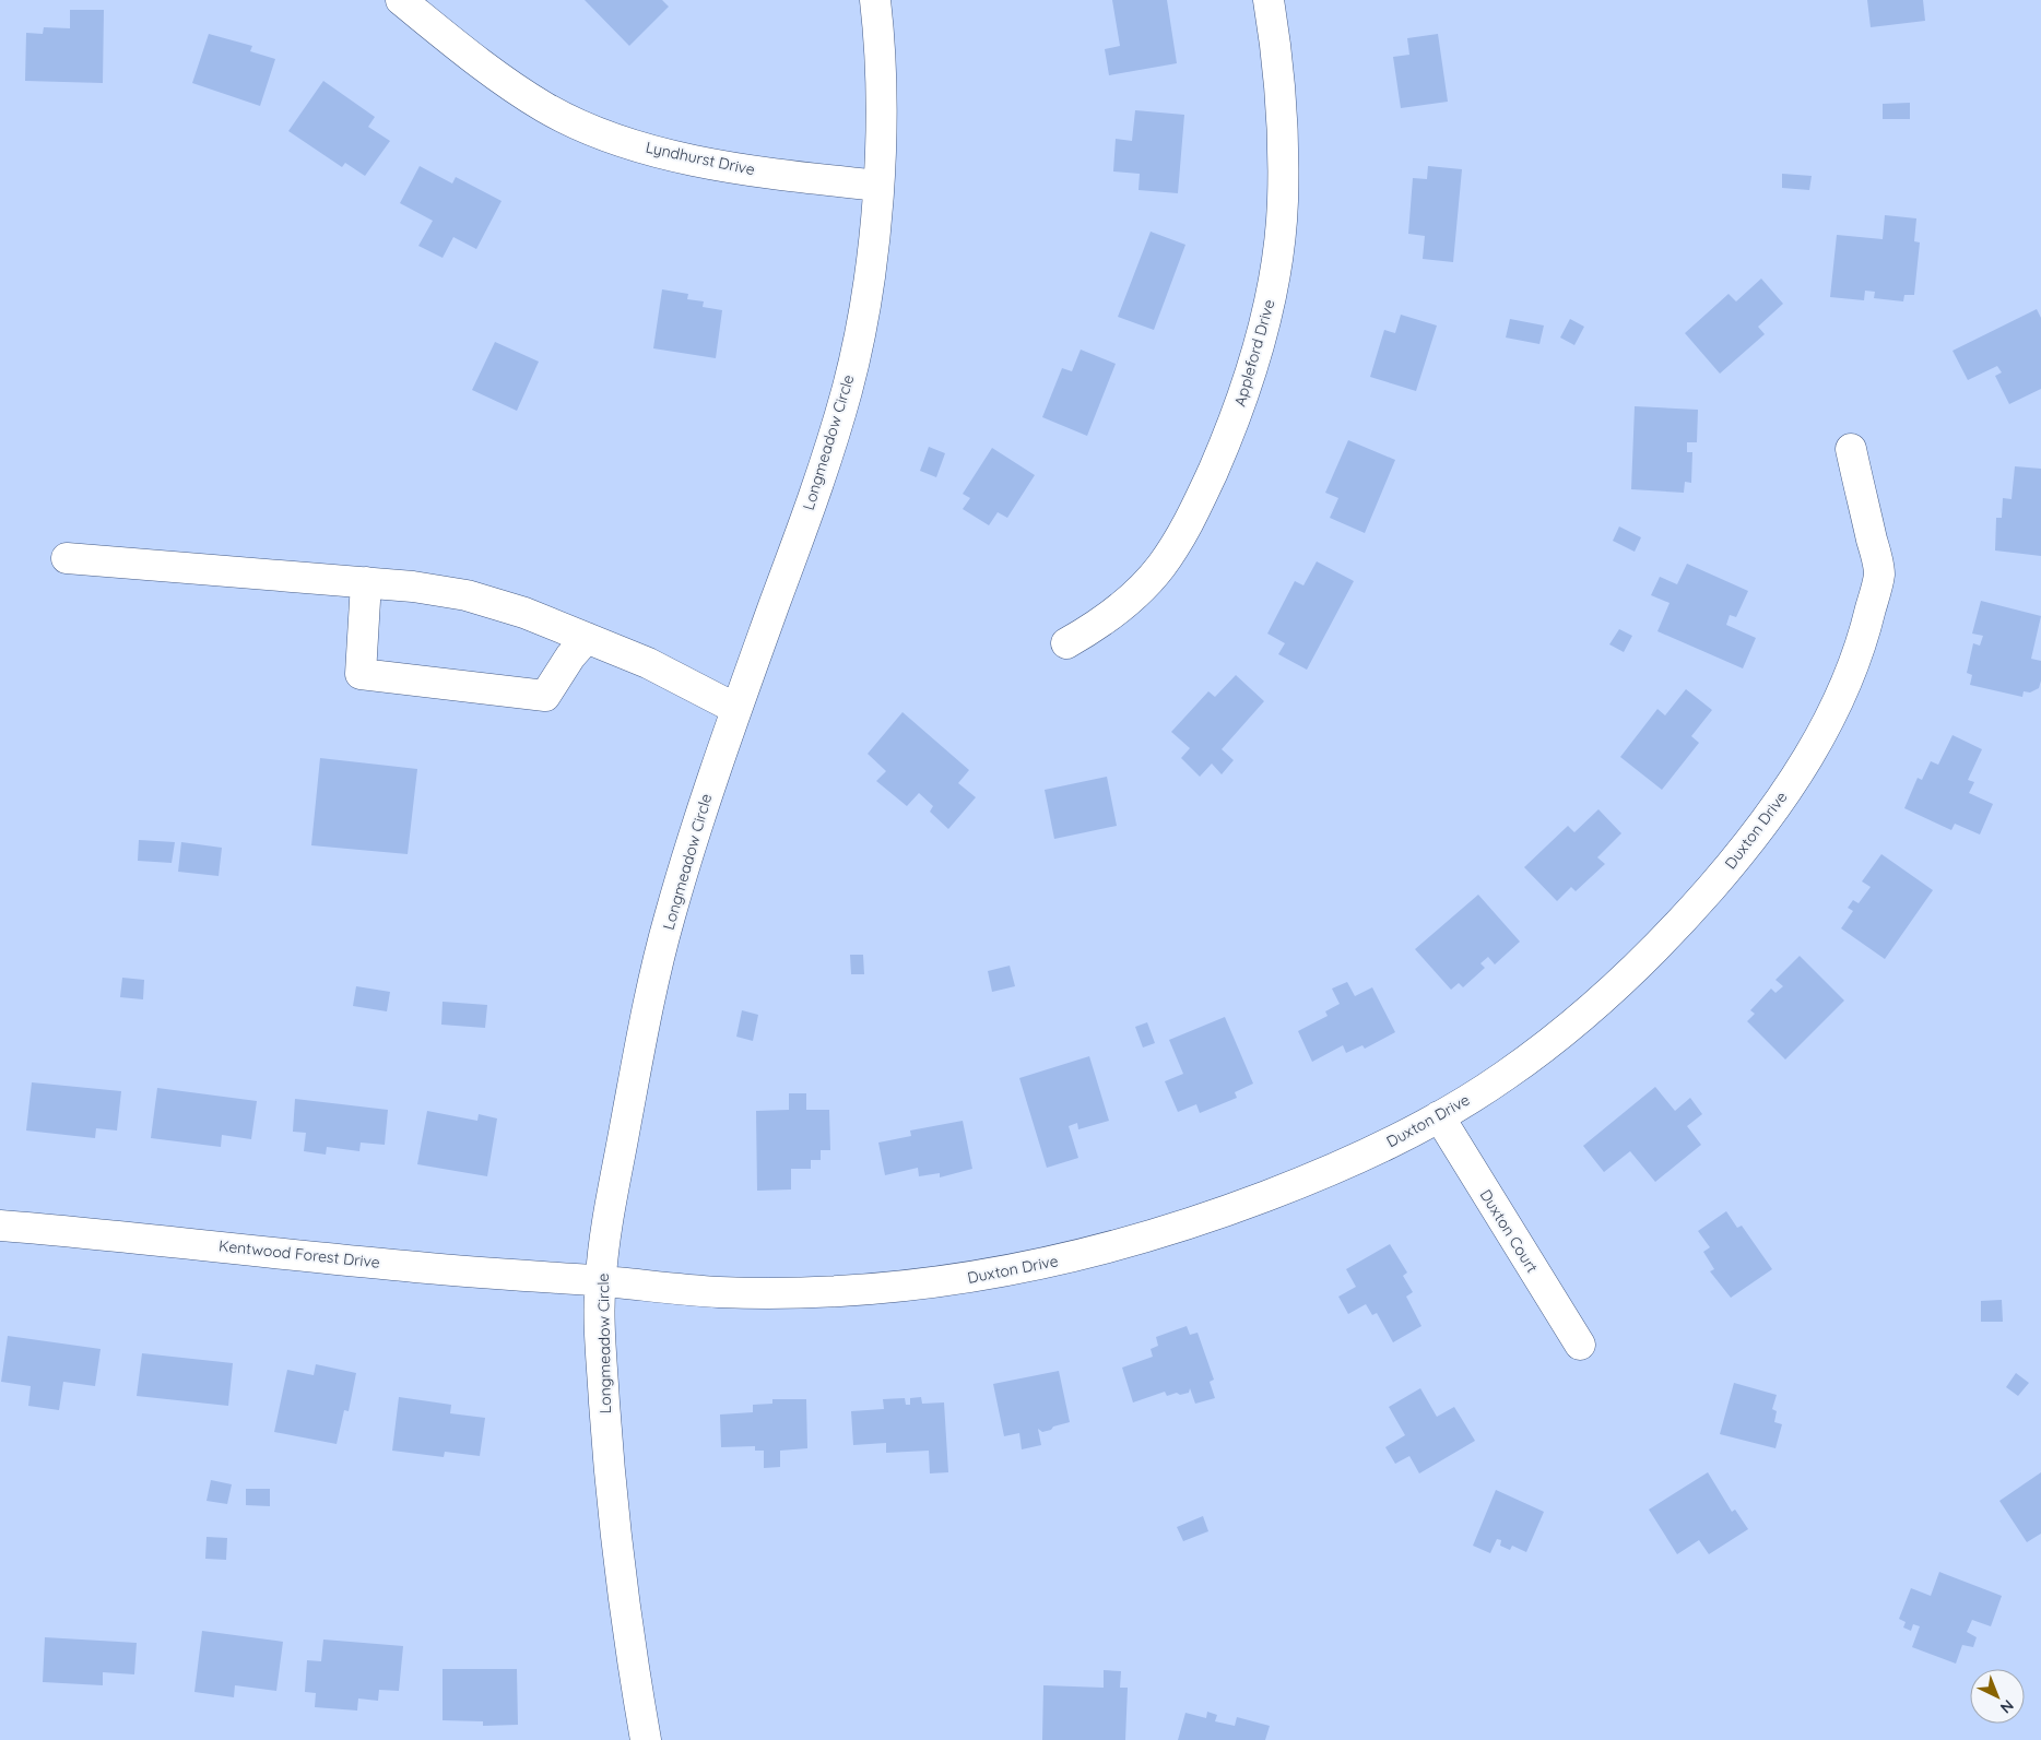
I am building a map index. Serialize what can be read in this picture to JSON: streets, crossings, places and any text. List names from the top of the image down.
{
  "streets": {
    "street": [
      "Lyndhurst Drive",
      "Appleford Drive",
      "Longmeadow Circle",
      "Duxton Drive",
      "Duxton Court",
      "Kentwood Forest Drive"
    ]
  },
  "crossings": [
    ["Lyndhurst Drive", "Longmeadow Circle"],
    ["Longmeadow Circle", "Duxton Drive"],
    ["Longmeadow Circle", "Kentwood Forest Drive"],
    ["Duxton Drive", "Duxton Court"],
    ["Duxton Drive", "Kentwood Forest Drive"]
  ],
  "north": "bottom right"
}
